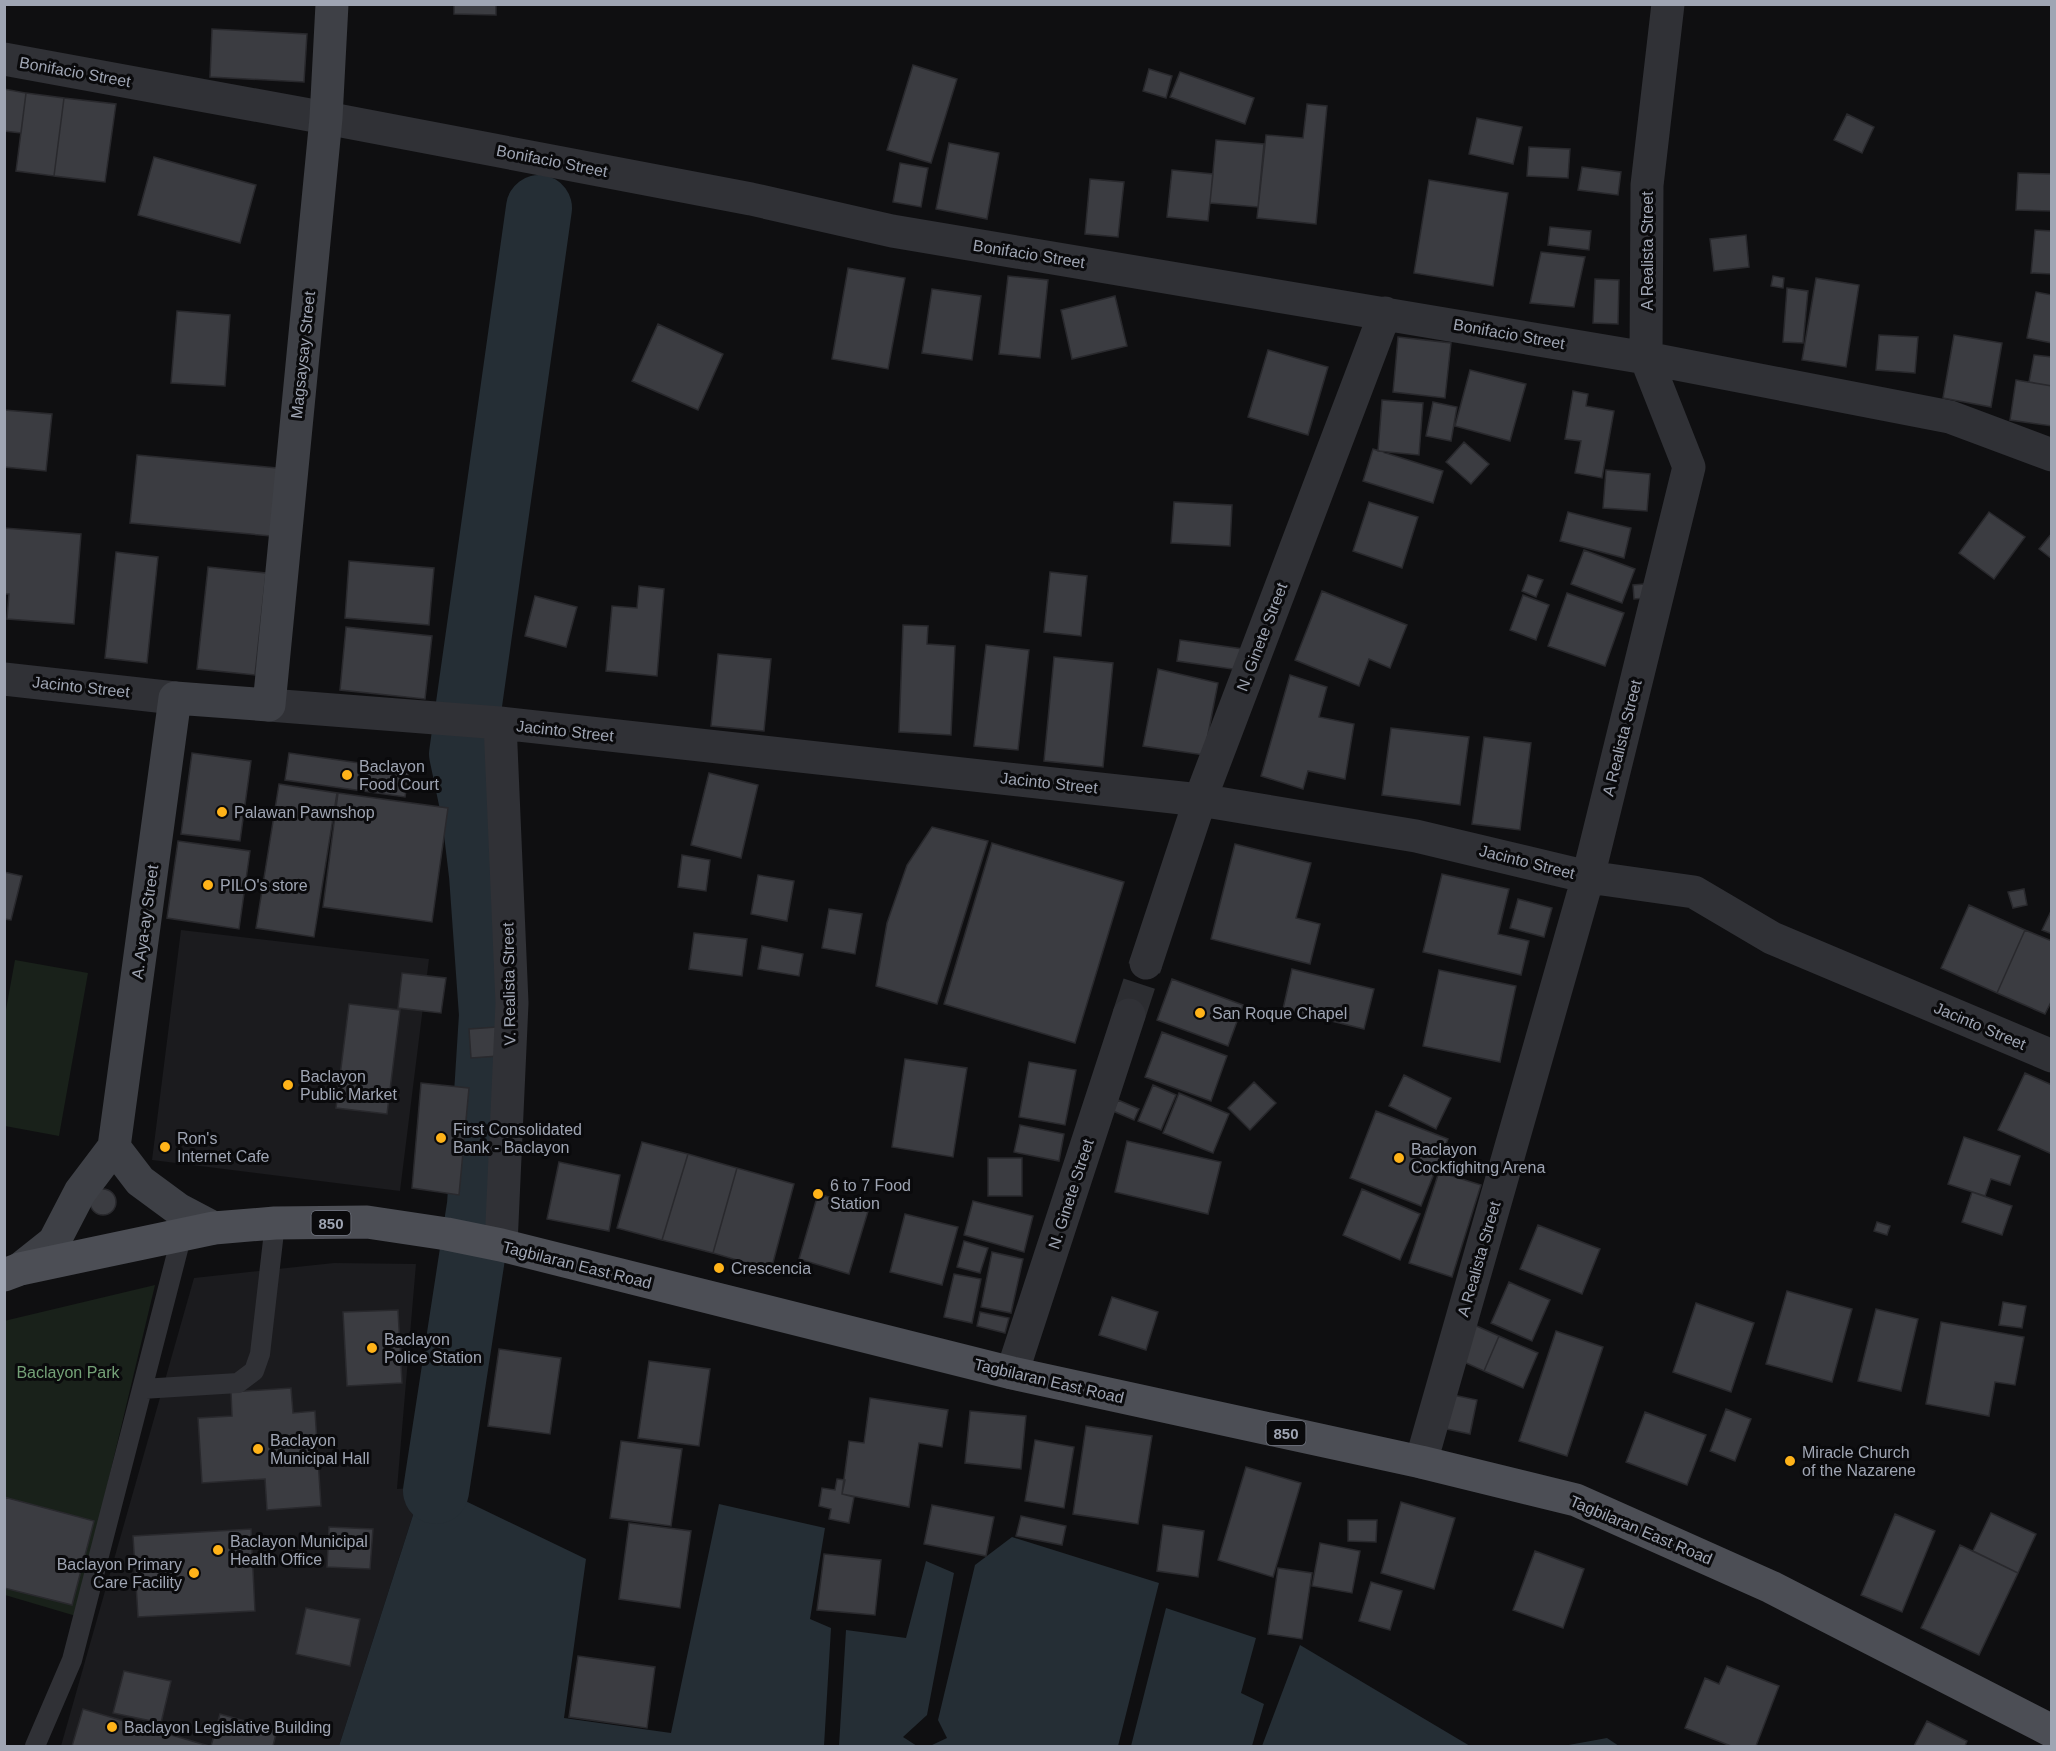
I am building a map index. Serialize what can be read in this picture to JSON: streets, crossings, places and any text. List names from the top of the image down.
{
  "streets": {
    "main road": ["850", "Tagbilaran East Road"],
    "street": [
      "Bonifacio Street",
      "A Realista Street",
      "Magsaysay Street",
      "N. Ginete Street",
      "Jacinto Street",
      "A. Aya-ay Street",
      "V. Realista Street"
    ]
  },
  "crossings": [
    ["Bonifacio Street", "A Realista Street"],
    ["Bonifacio Street", "Magsaysay Street"],
    ["Bonifacio Street", "N. Ginete Street"],
    ["A Realista Street", "Jacinto Street"],
    ["A Realista Street", "Tagbilaran East Road"],
    ["Magsaysay Street", "Jacinto Street"],
    ["N. Ginete Street", "Jacinto Street"],
    ["N. Ginete Street", "Tagbilaran East Road"],
    ["Jacinto Street", "A. Aya-ay Street"],
    ["Jacinto Street", "V. Realista Street"],
    ["A. Aya-ay Street", "Tagbilaran East Road"],
    ["V. Realista Street", "Tagbilaran East Road"]
  ],
  "parks": ["Baclayon Park"],
  "places": [
    "Baclayon Food Court",
    "Palawan Pawnshop",
    "PILO's store",
    "San Roque Chapel",
    "Baclayon Public Market",
    "First Consolidated Bank - Baclayon",
    "Ron's Internet Cafe",
    "Baclayon Cockfighitng Arena",
    "6 to 7 Food Station",
    "Crescencia",
    "Baclayon Police Station",
    "Baclayon Municipal Hall",
    "Miracle Church of the Nazarene",
    "Baclayon Municipal Health Office",
    "Baclayon Primary Care Facility",
    "Baclayon Legislative Building"
  ]
}
